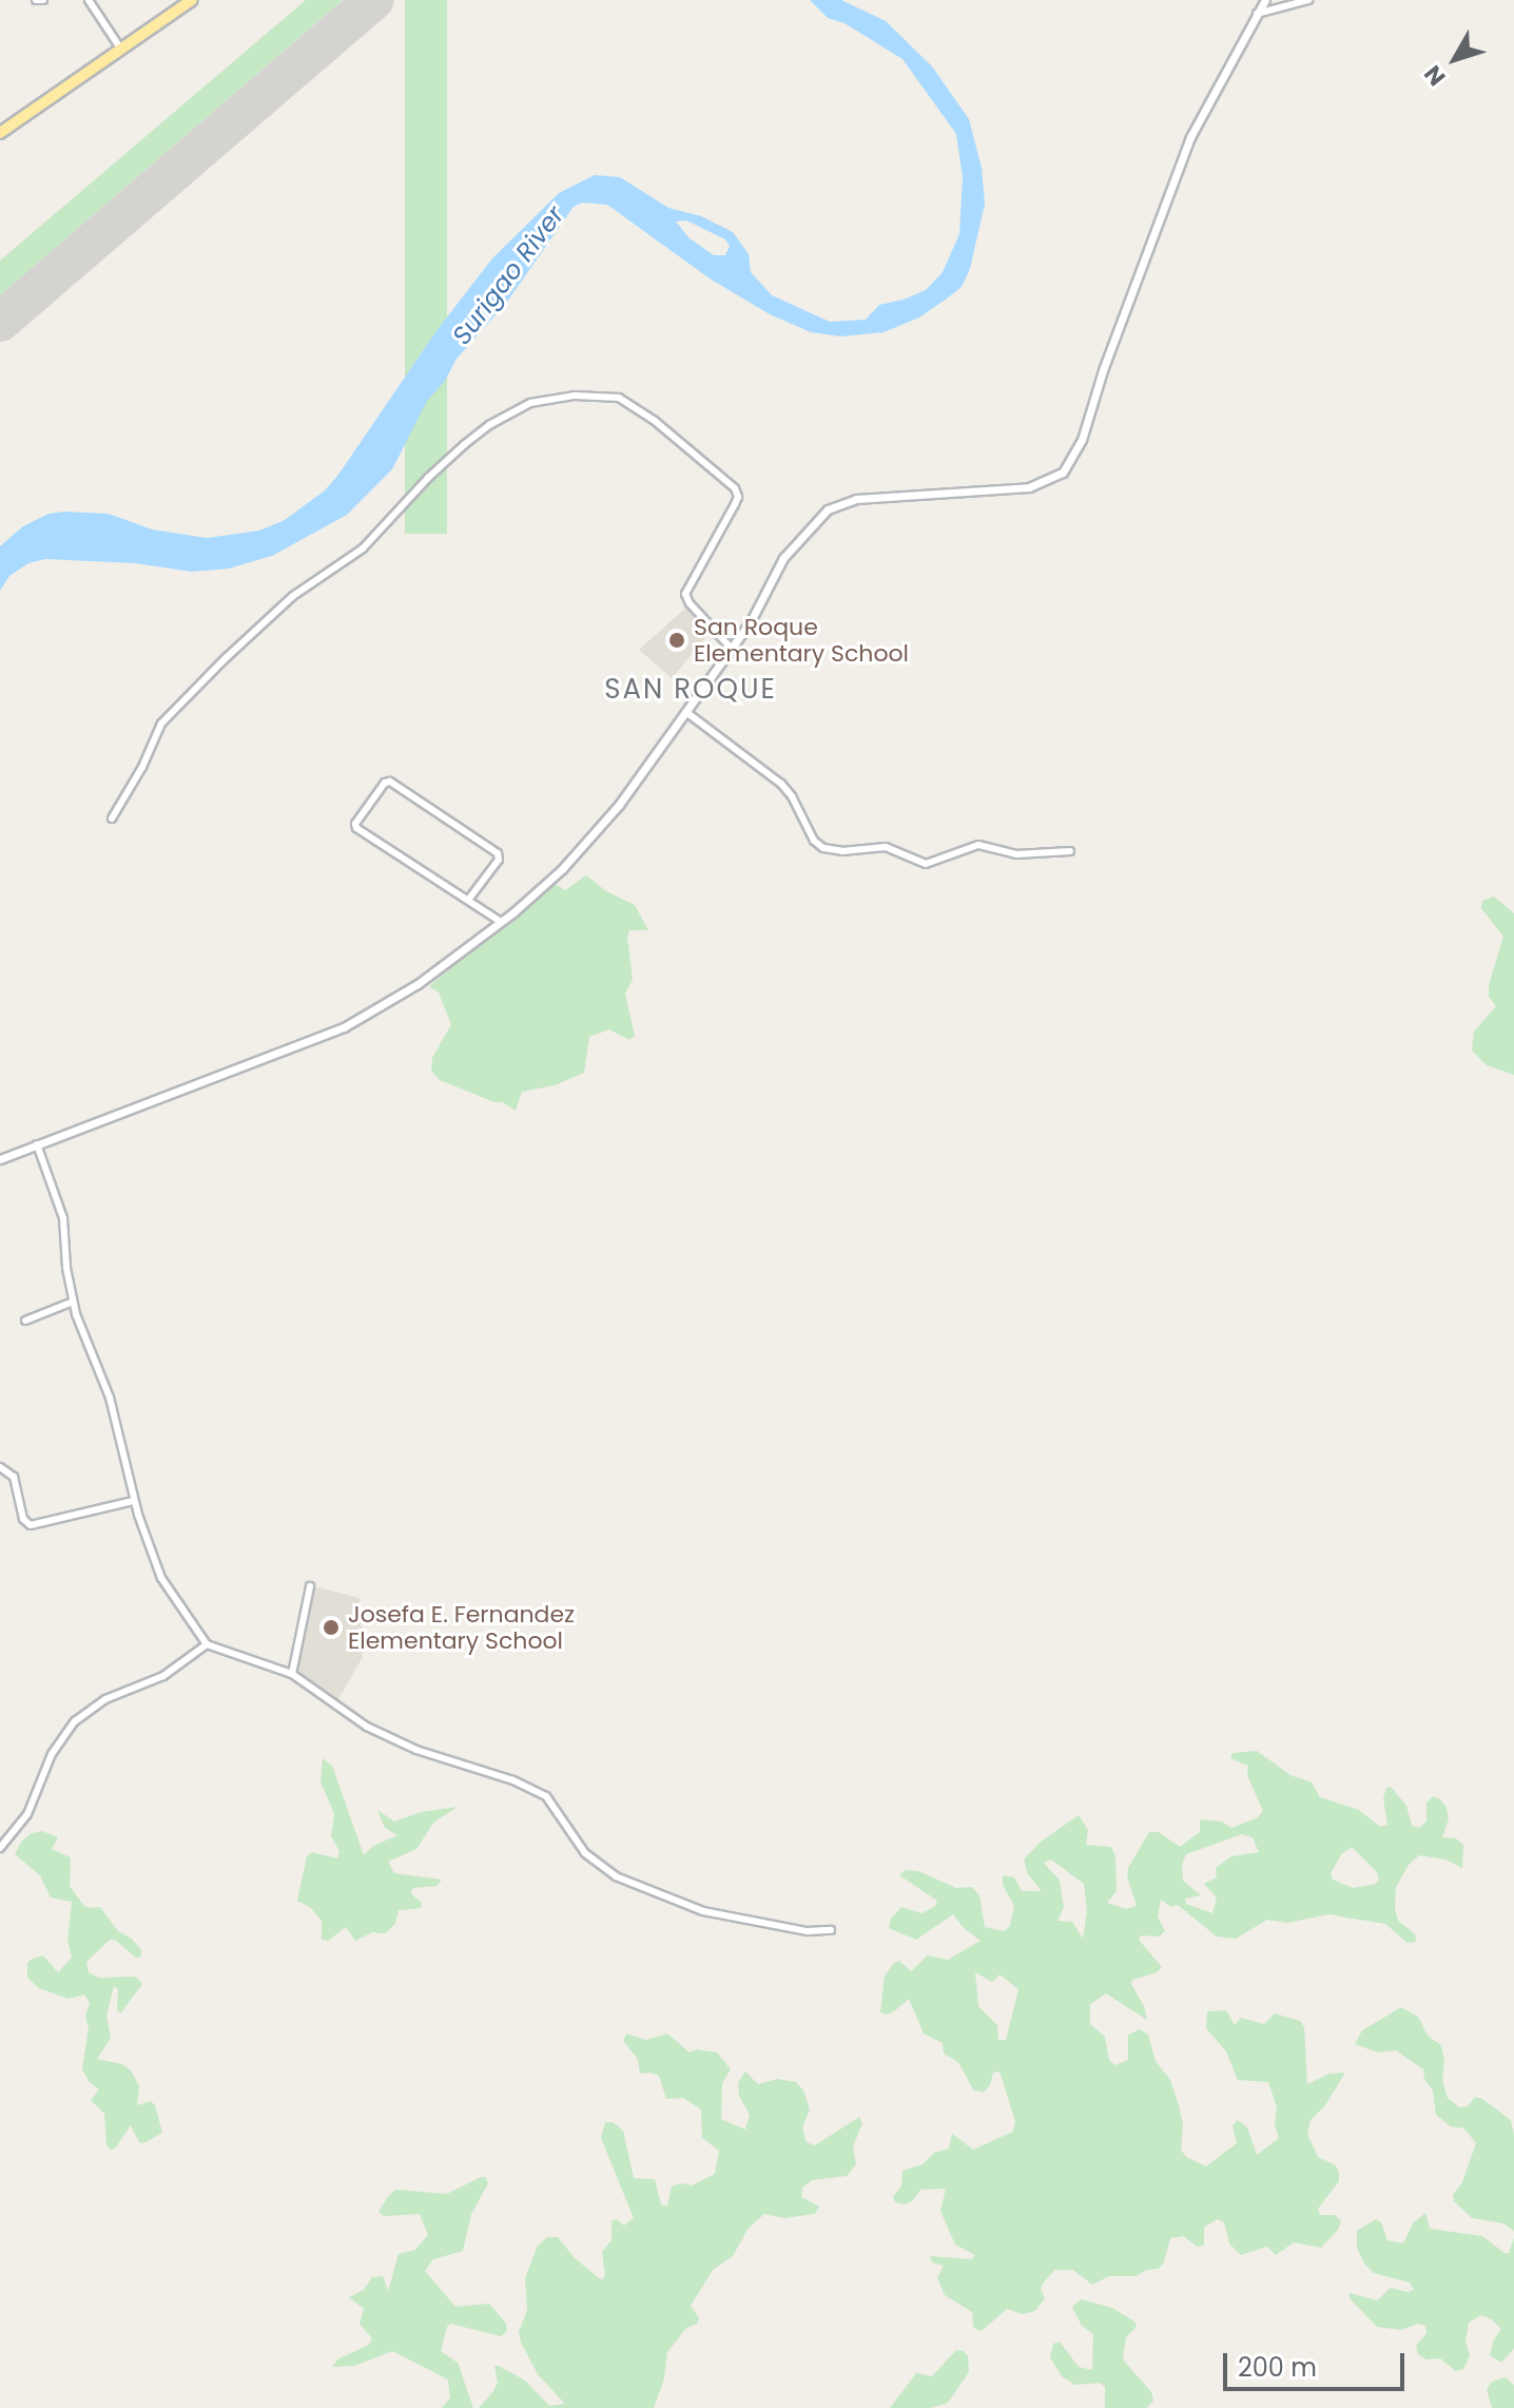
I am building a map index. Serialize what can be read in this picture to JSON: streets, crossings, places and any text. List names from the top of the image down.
{
  "districts": ["SAN ROQUE"],
  "water": ["Surigao River"],
  "places": ["San Roque Elementary School", "Josefa E. Fernandez Elementary School"],
  "scale_bar": "200 m",
  "north": "bottom left"
}
